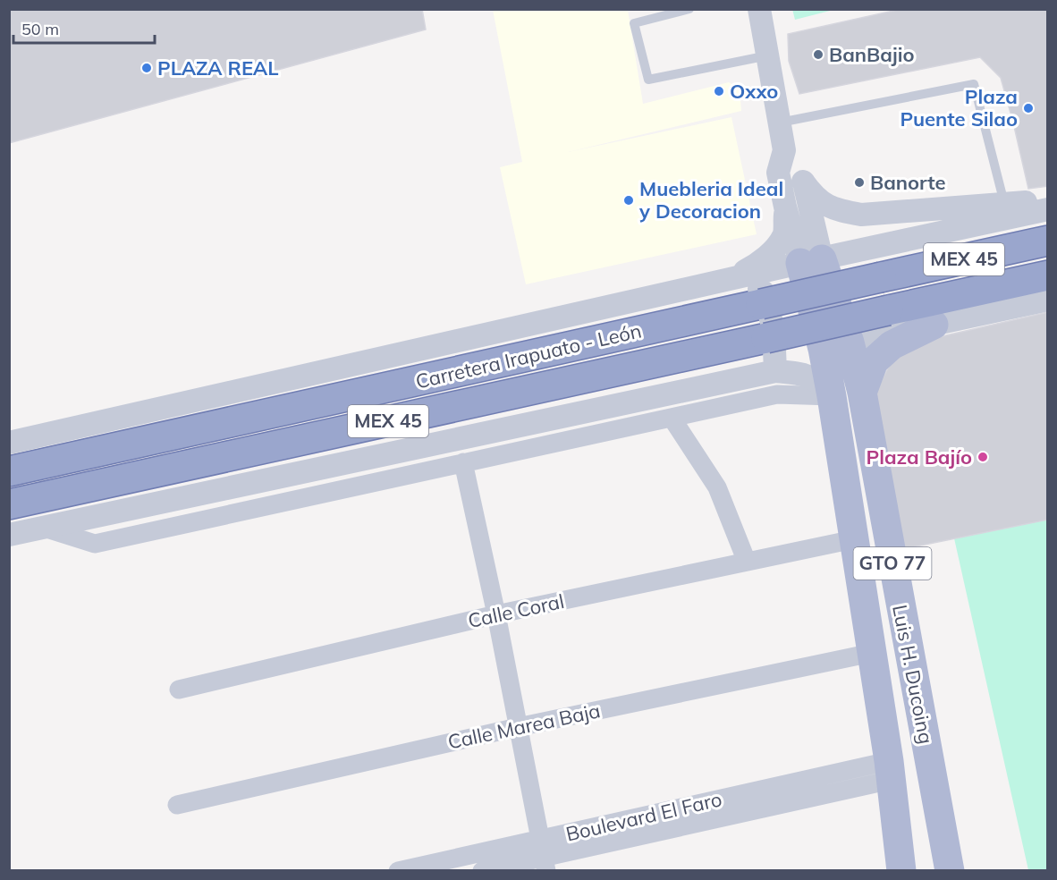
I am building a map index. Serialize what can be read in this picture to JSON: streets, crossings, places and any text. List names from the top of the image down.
{
  "streets": {
    "highway": ["MEX 45", "Carretera Irapuato - León"],
    "main road": ["GTO 77", "Luis H. Ducoing"],
    "street": ["Calle Coral", "Calle Marea Baja", "Boulevard El Faro"]
  },
  "crossings": [
    ["GTO 77", "Luis H. Ducoing"],
    ["Calle Coral", "Luis H. Ducoing"],
    ["Luis H. Ducoing", "Calle Marea Baja"],
    ["Luis H. Ducoing", "Boulevard El Faro"]
  ],
  "places": [
    "BanBajio",
    "PLAZA REAL",
    "Oxxo",
    "Plaza Puente Silao",
    "Banorte",
    "Muebleria Ideal y Decoracion",
    "Plaza Bajío"
  ],
  "scale_bar": "50 m"
}
